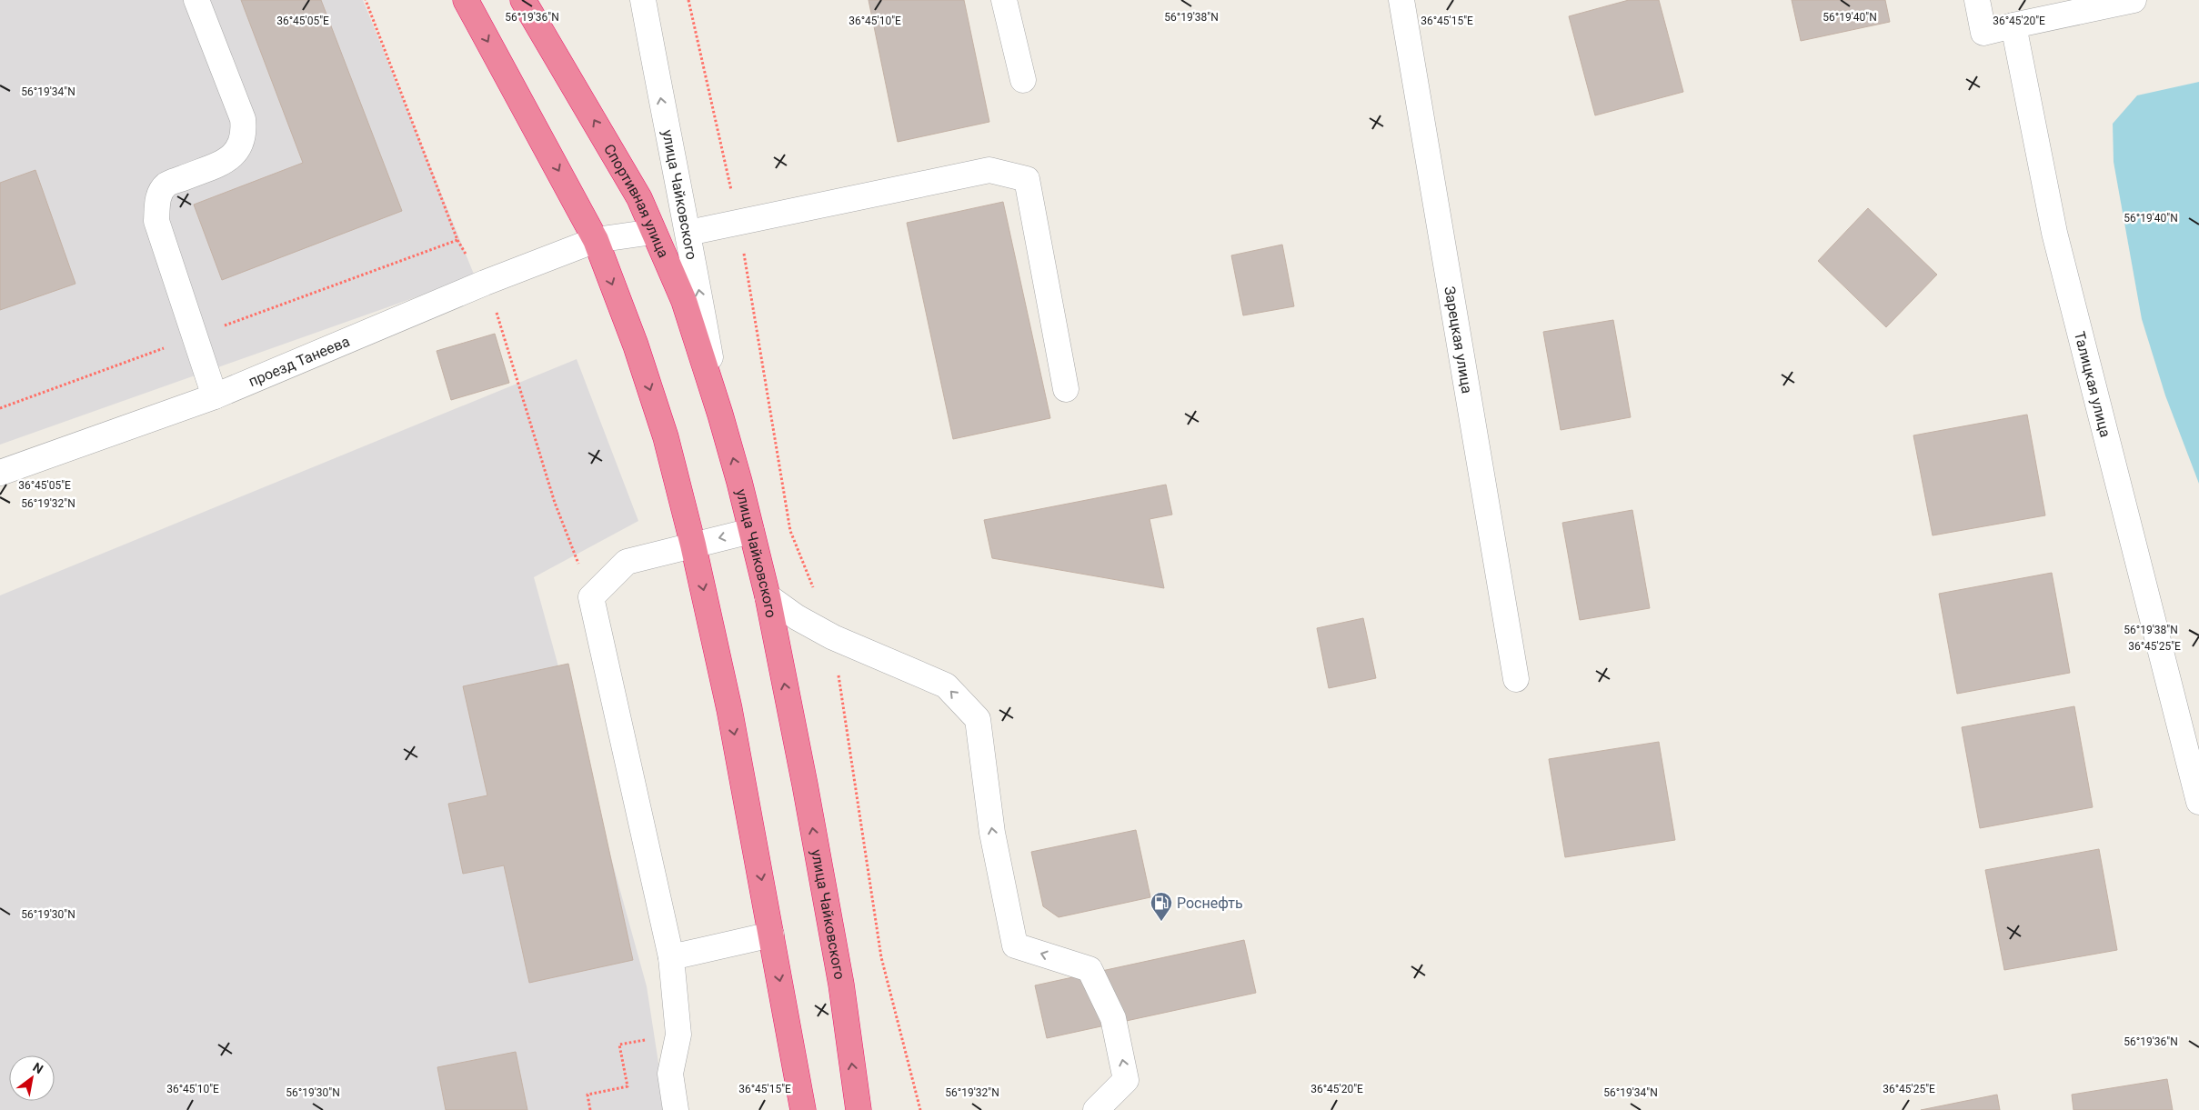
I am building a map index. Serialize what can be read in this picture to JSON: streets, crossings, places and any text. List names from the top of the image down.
{
  "streets": {
    "highway": ["улица Чайковского", "Спортивная улица"],
    "street": ["Зарецкая улица", "проезд Танеева", "Талицкая улица"]
  },
  "crossings": [
    ["улица Чайковского", "Спортивная улица"],
    ["Спортивная улица", "проезд Танеева"]
  ],
  "places": {
    "fuel station": ["Роснефть"]
  },
  "north": "top right",
  "coordinates": [
    "56°19'36\"N",
    "56°19'38\"N",
    "56°19'40\"N",
    "36°45'05\"E",
    "36°45'10\"E",
    "36°45'15\"E",
    "36°45'20\"E",
    "56°19'34\"N",
    "56°19'32\"N",
    "36°45'25\"E",
    "56°19'30\"N"
  ]
}
